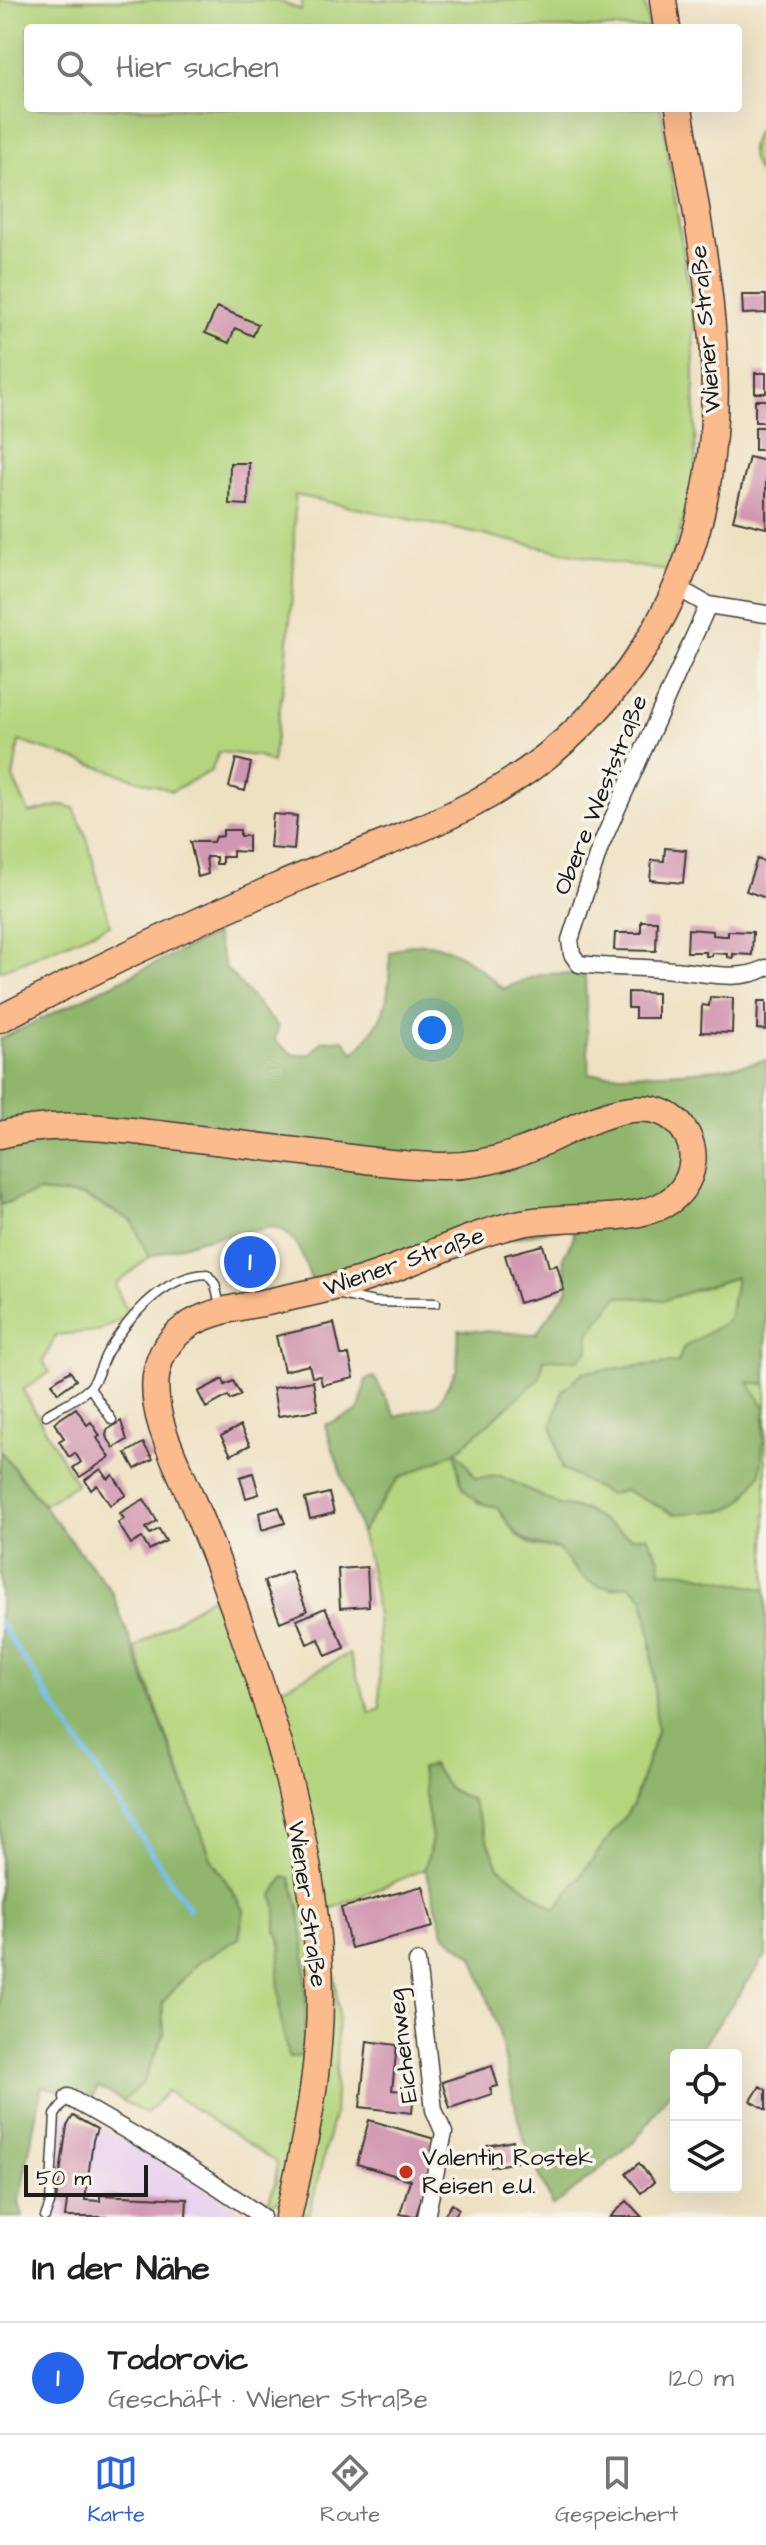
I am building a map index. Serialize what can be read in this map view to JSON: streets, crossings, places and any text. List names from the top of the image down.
{
  "streets": {
    "main road": ["Wiener Straße"],
    "street": ["Obere Weststraße", "Eichenweg"]
  },
  "places": ["Valentin Rostek Reisen e.U."],
  "scale_bar": "50 m",
  "page": {
    "search": "Hier suchen",
    "pins": "1",
    "scale": "50 m",
    "heading": "In der Nähe",
    "list": [
      {
        "mark": "1",
        "name": "Todorovic",
        "note": "Geschäft · Wiener Straße",
        "value": "120 m"
      }
    ],
    "nav": ["Karte", "Route", "Gespeichert"]
  }
}
